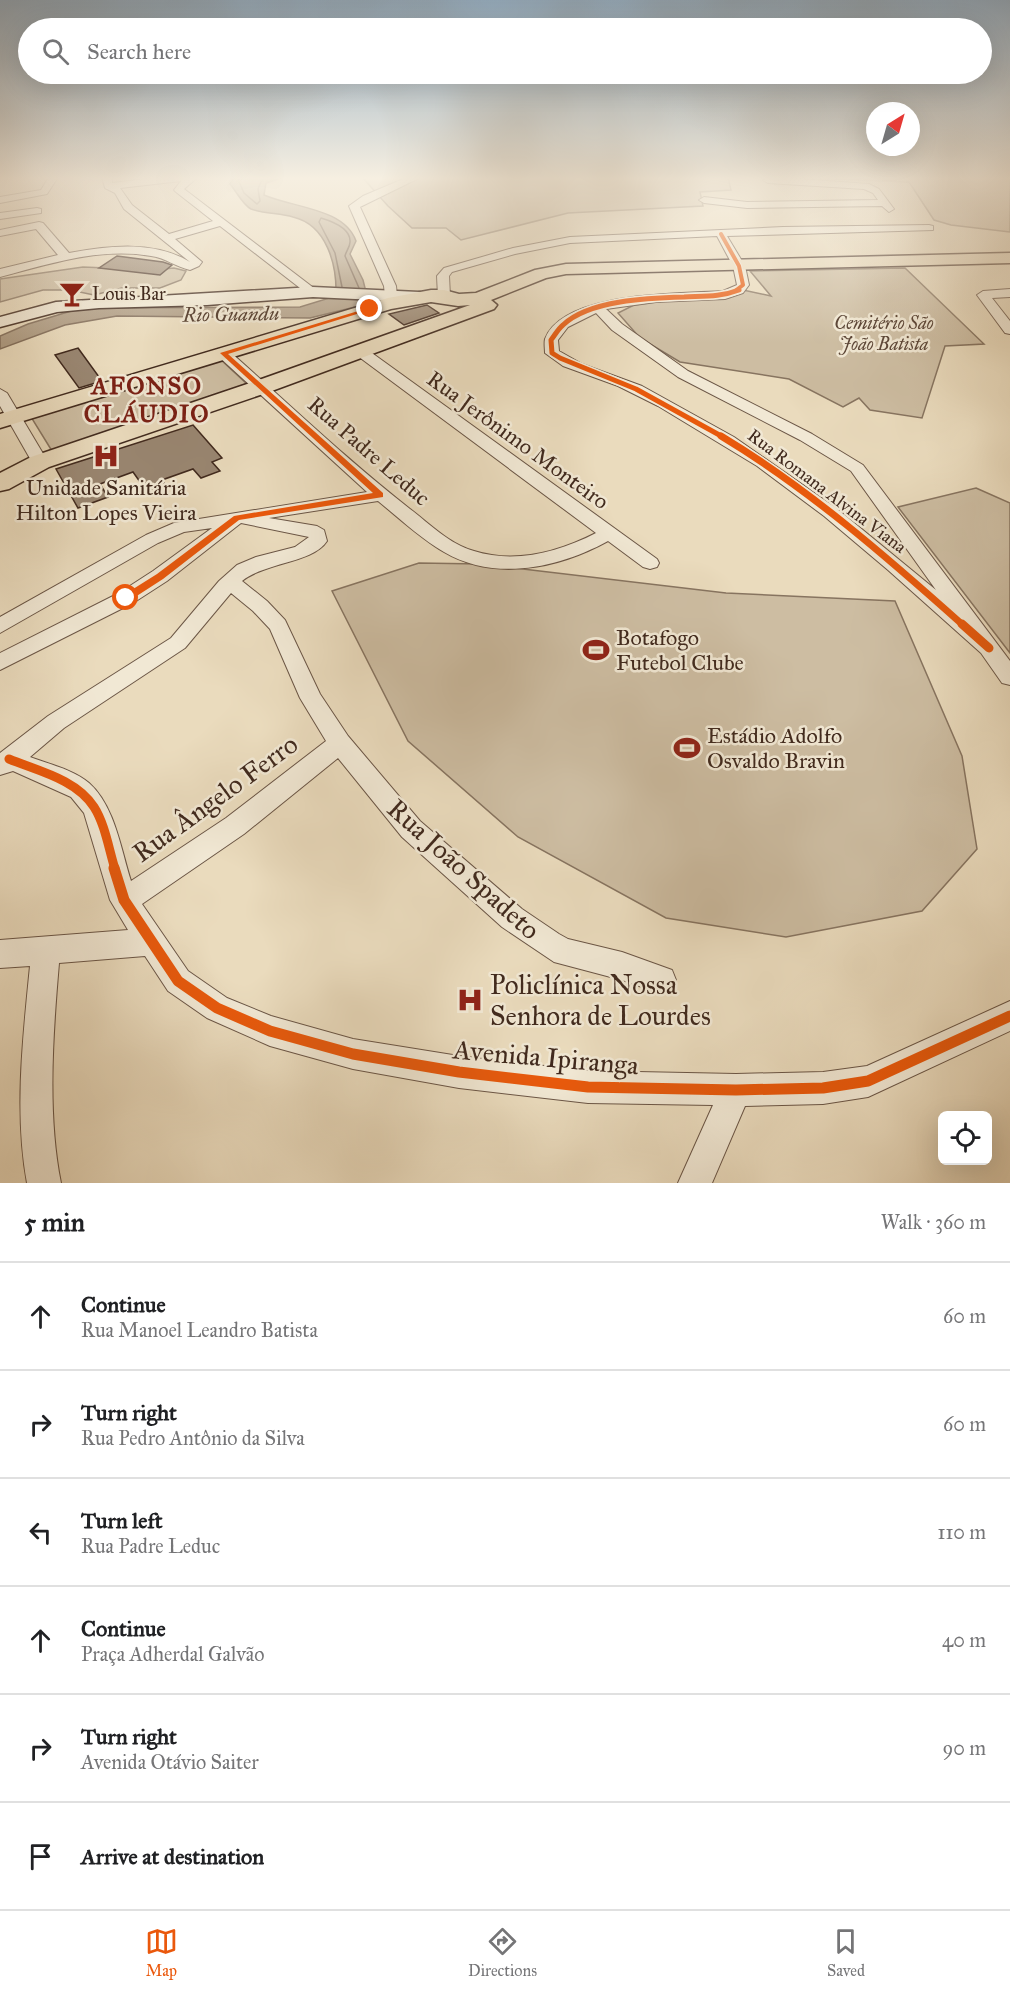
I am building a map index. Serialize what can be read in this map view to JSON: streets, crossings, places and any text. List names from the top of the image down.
{
  "streets": {
    "street": [
      "Rua Jerônimo Monteiro",
      "Rua Padre Leduc",
      "Rua Romana Alvina Viana",
      "Rua Ângelo Ferro",
      "Rua João Spadeto",
      "Avenida Ipiranga"
    ]
  },
  "crossings": [
    ["Rua Jerônimo Monteiro", "Rua Padre Leduc"],
    ["Rua Ângelo Ferro", "Rua João Spadeto"],
    ["Rua Ângelo Ferro", "Avenida Ipiranga"]
  ],
  "districts": ["AFONSO CLÁUDIO"],
  "water": ["Rio Guandu"],
  "parks": ["Cemitério São João Batista"],
  "places": {
    "bar": ["Louis Bar"],
    "hospital": ["Unidade Sanitária Hilton Lopes Vieira", "Policlínica Nossa Senhora de Lourdes"],
    "sports": ["Botafogo Futebol Clube", "Estádio Adolfo Osvaldo Bravin"]
  },
  "north": "top right",
  "page": {
    "search": "Search here",
    "heading": ["5 min", "Walk · 360 m"],
    "list": [
      ["Continue", "Rua Manoel Leandro Batista", "60 m"],
      ["Turn right", "Rua Pedro Antônio da Silva", "60 m"],
      ["Turn left", "Rua Padre Leduc", "110 m"],
      ["Continue", "Praça Adherdal Galvão", "40 m"],
      ["Turn right", "Avenida Otávio Saiter", "90 m"],
      "Arrive at destination"
    ],
    "nav": ["Map", "Directions", "Saved"]
  }
}
